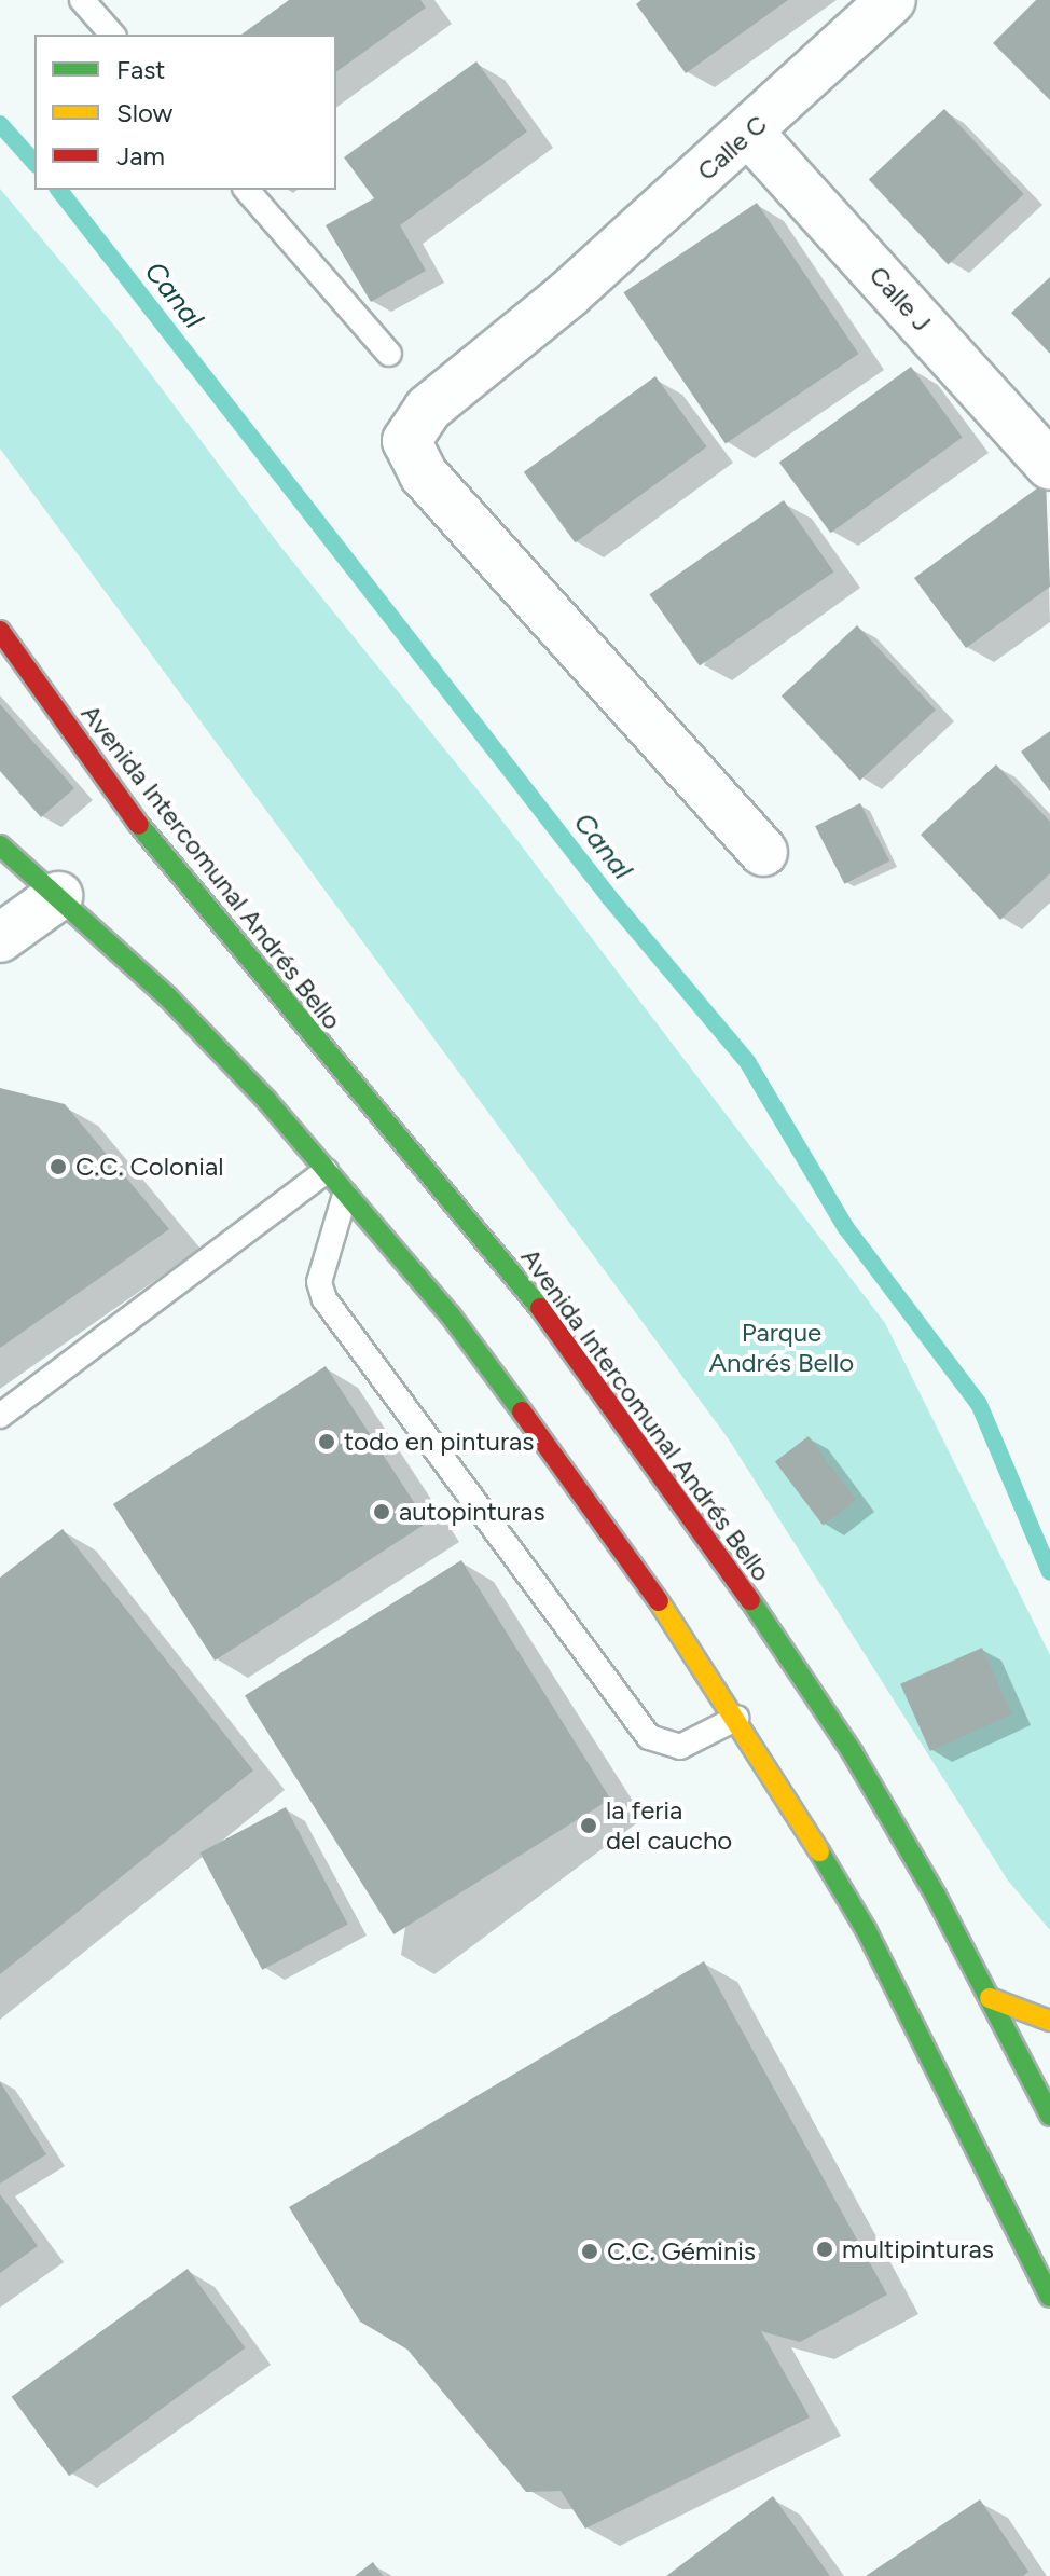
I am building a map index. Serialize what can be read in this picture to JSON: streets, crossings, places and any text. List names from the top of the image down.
{
  "streets": {
    "main road": ["Avenida Intercomunal Andrés Bello"],
    "street": ["Calle C", "Calle J"]
  },
  "crossings": [
    ["Calle C", "Calle J"]
  ],
  "water": ["Canal"],
  "parks": ["Parque Andrés Bello"],
  "places": [
    "C.C. Colonial",
    "todo en pinturas",
    "autopinturas",
    "la feria del caucho",
    "multipinturas",
    "C.C. Géminis"
  ],
  "legend": ["Fast", "Slow", "Jam"]
}
